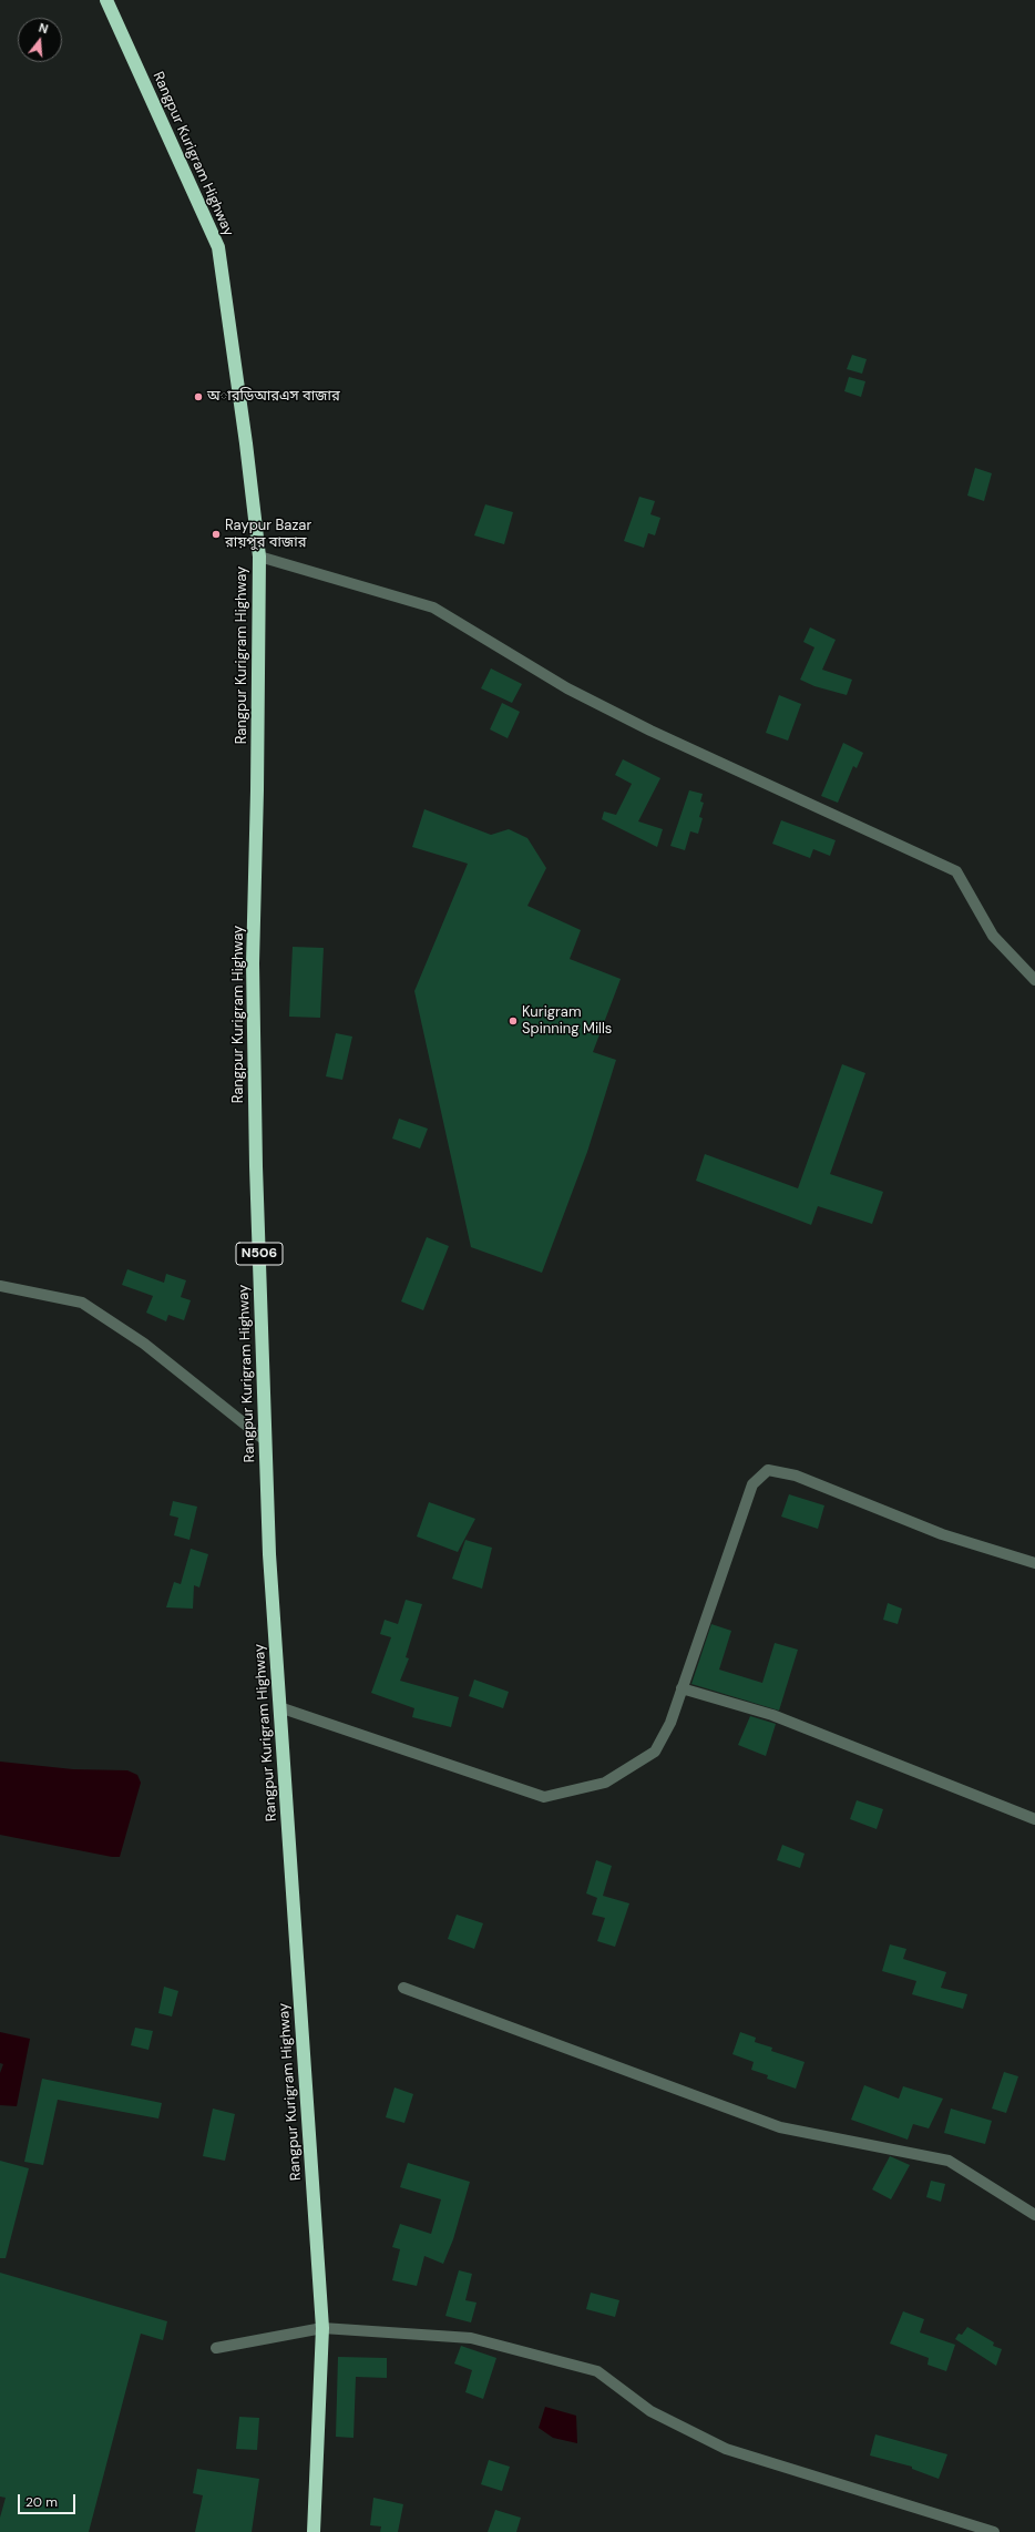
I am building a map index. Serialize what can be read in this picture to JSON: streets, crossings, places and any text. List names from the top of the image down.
{
  "streets": {
    "highway": ["Rangpur Kurigram Highway", "N506"]
  },
  "places": ["অারডিআরএস বাজার", "Raypur Bazar রায়পুর বাজার", "Kurigram Spinning Mills"],
  "scale_bar": "20 m",
  "north": "top"
}
